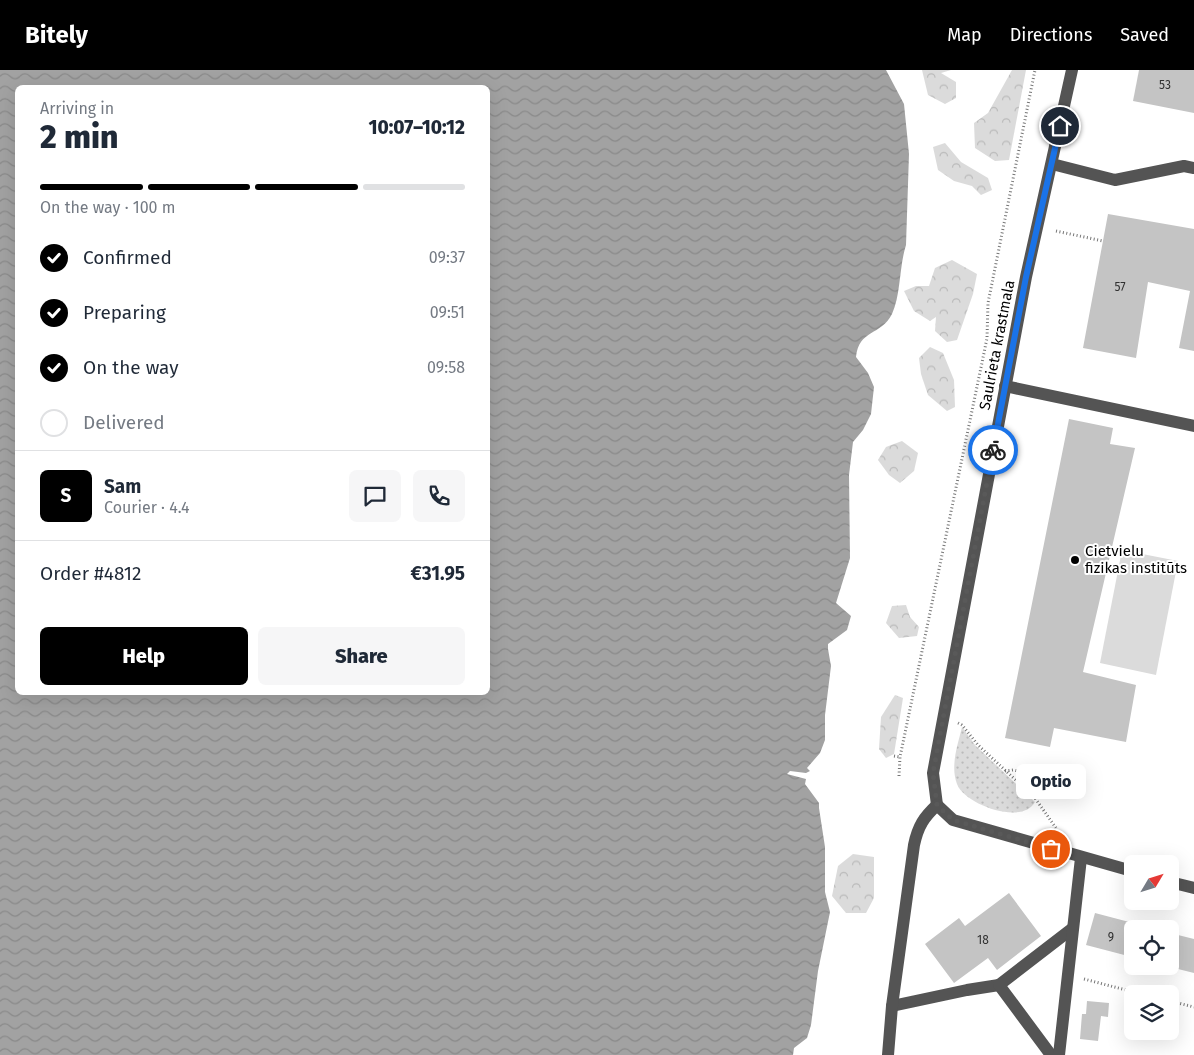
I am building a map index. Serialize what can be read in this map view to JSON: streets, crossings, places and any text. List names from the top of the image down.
{
  "streets": {
    "street": ["Saulrieta krastmala"]
  },
  "places": ["Cietvielu fizikas institūts", "Optio"],
  "house_numbers": [
    "53",
    "57",
    "9",
    "18"
  ],
  "north": "top right",
  "page": {
    "header": "Bitely",
    "nav": ["Map", "Directions", "Saved"],
    "heading": ["2 min", "Arriving in", "10:07–10:12"],
    "panel": [
      "Sam",
      "Courier · 4.4",
      "Order #4812",
      "€31.95"
    ],
    "bar": "On the way · 100 m",
    "list": [
      ["Confirmed", "09:37"],
      ["Preparing", "09:51"],
      ["On the way", "09:58"],
      "Delivered"
    ],
    "round": "S",
    "buttons": ["Help", "Share"],
    "bubble": "Optio"
  }
}
